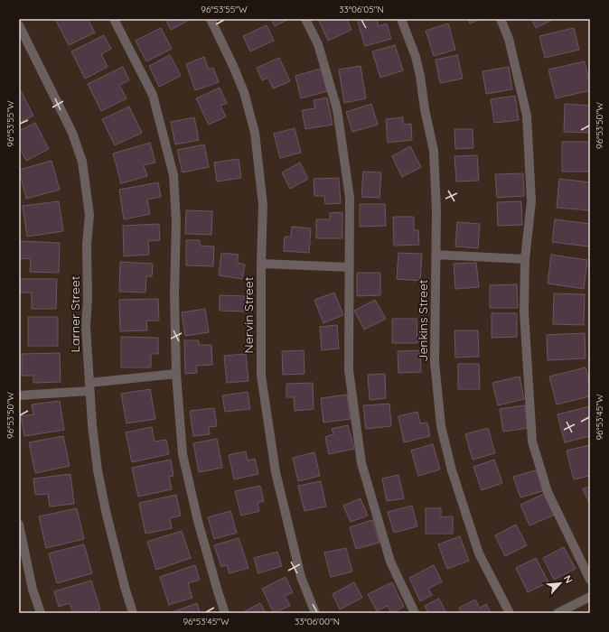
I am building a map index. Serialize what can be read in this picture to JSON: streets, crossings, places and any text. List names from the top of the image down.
{
  "streets": {
    "street": ["Larner Street", "Nervin Street", "Jenkins Street"]
  },
  "north": "top right",
  "coordinates": [
    "96°53'55\"W",
    "33°06'05\"N",
    "96°53'50\"W",
    "96°53'45\"W",
    "33°06'00\"N"
  ]
}
